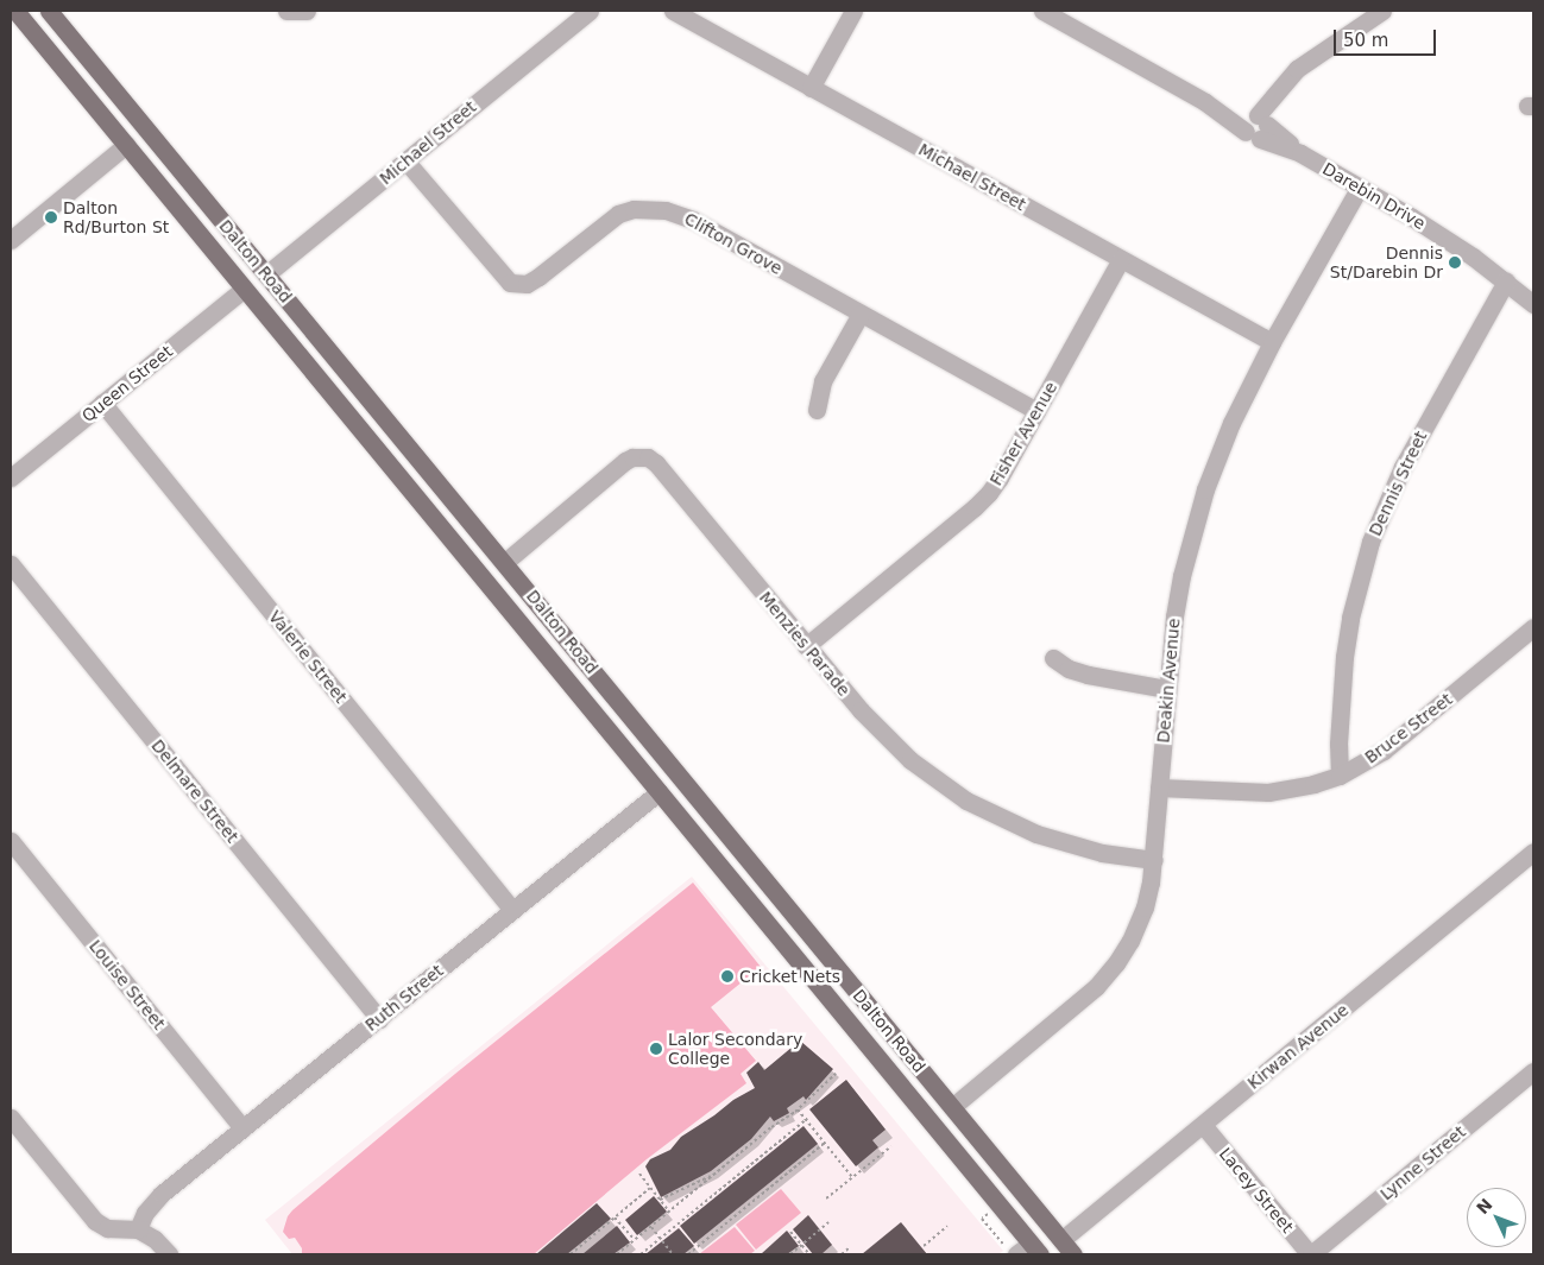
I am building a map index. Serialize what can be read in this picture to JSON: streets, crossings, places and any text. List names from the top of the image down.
{
  "streets": {
    "main road": ["Dalton Road", "Deakin Avenue", "Ruth Street"],
    "street": [
      "Michael Street",
      "Darebin Drive",
      "Clifton Grove",
      "Queen Street",
      "Fisher Avenue",
      "Dennis Street",
      "Menzies Parade",
      "Valerie Street",
      "Bruce Street",
      "Delmare Street",
      "Louise Street",
      "Kirwan Avenue",
      "Lynne Street",
      "Lacey Street"
    ]
  },
  "crossings": [
    ["Michael Street", "Clifton Grove"],
    ["Michael Street", "Dalton Road"],
    ["Michael Street", "Fisher Avenue"],
    ["Michael Street", "Deakin Avenue"],
    ["Darebin Drive", "Dennis Street"],
    ["Darebin Drive", "Deakin Avenue"],
    ["Clifton Grove", "Fisher Avenue"],
    ["Dalton Road", "Queen Street"],
    ["Dalton Road", "Menzies Parade"],
    ["Dalton Road", "Deakin Avenue"],
    ["Dalton Road", "Ruth Street"],
    ["Dalton Road", "Kirwan Avenue"],
    ["Queen Street", "Valerie Street"],
    ["Fisher Avenue", "Menzies Parade"],
    ["Dennis Street", "Bruce Street"],
    ["Menzies Parade", "Deakin Avenue"],
    ["Valerie Street", "Ruth Street"],
    ["Deakin Avenue", "Bruce Street"],
    ["Delmare Street", "Ruth Street"],
    ["Louise Street", "Ruth Street"],
    ["Kirwan Avenue", "Lacey Street"],
    ["Lynne Street", "Lacey Street"]
  ],
  "places": [
    "Dalton Rd/Burton St",
    "Dennis St/Darebin Dr",
    "Cricket Nets",
    "Lalor Secondary College"
  ],
  "scale_bar": "50 m",
  "north": "top left"
}
